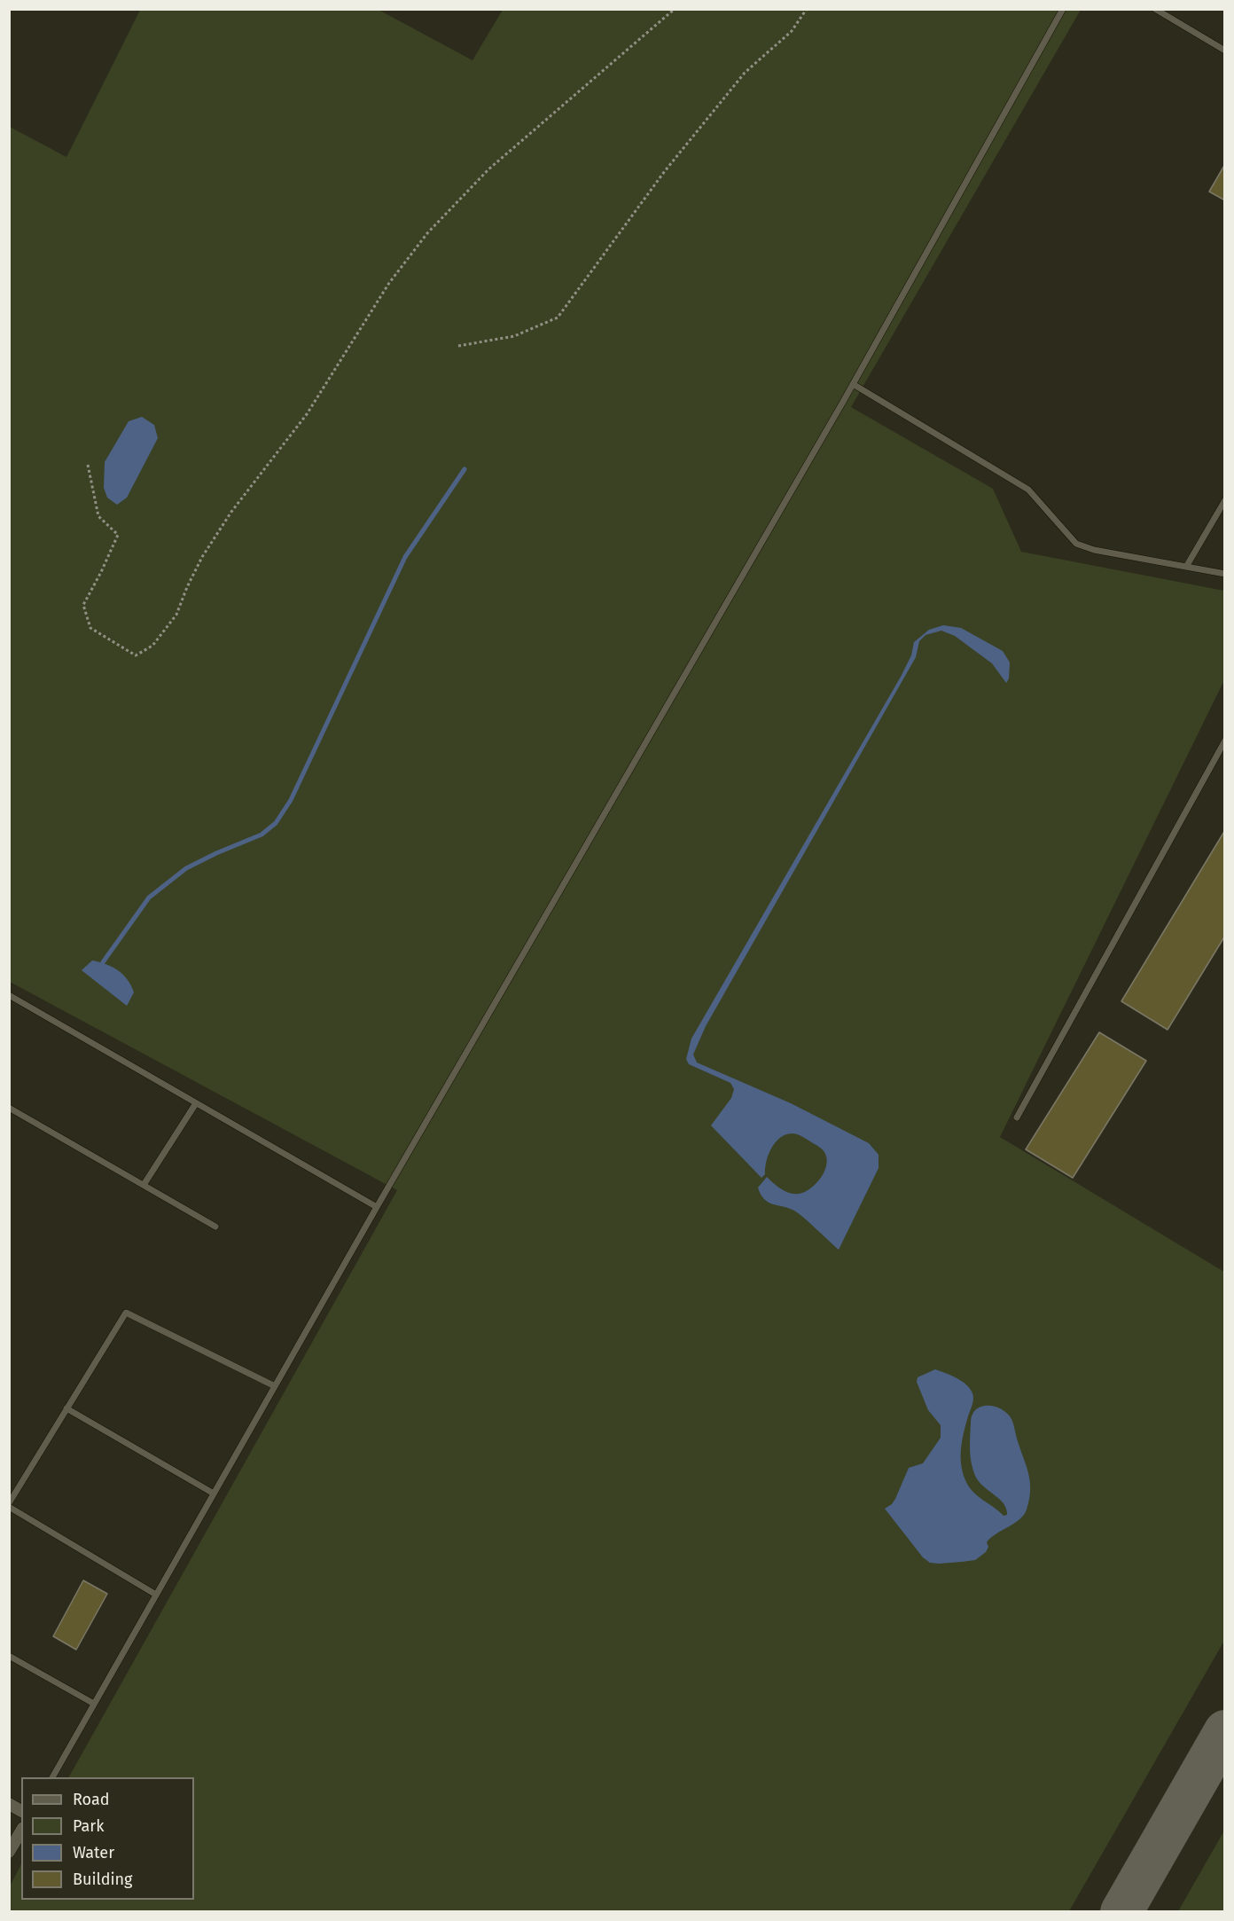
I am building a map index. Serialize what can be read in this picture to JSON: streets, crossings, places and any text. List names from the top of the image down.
{
  "legend": [
    "Road",
    "Park",
    "Water",
    "Building"
  ]
}
